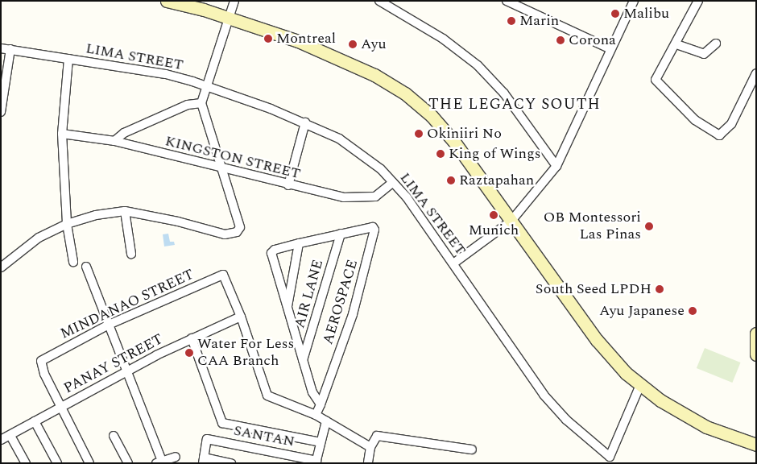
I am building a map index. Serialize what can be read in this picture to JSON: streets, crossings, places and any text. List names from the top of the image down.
{
  "streets": {
    "street": [
      "LIMA STREET",
      "KINGSTON STREET",
      "AIR LANE",
      "AEROSPACE",
      "MINDANAO STREET",
      "PANAY STREET",
      "SANTAN"
    ]
  },
  "crossings": [
    ["LIMA STREET", "KINGSTON STREET"],
    ["AIR LANE", "AEROSPACE"],
    ["MINDANAO STREET", "PANAY STREET"]
  ],
  "districts": ["THE LEGACY SOUTH"],
  "places": [
    "Malibu",
    "Marin",
    "Montreal",
    "Corona",
    "Ayu",
    "Okiniiri No",
    "King of Wings",
    "Raztapahan",
    "Munich",
    "OB Montessori Las Pinas",
    "South Seed LPDH",
    "Ayu Japanese",
    "Water For Less CAA Branch"
  ]
}
